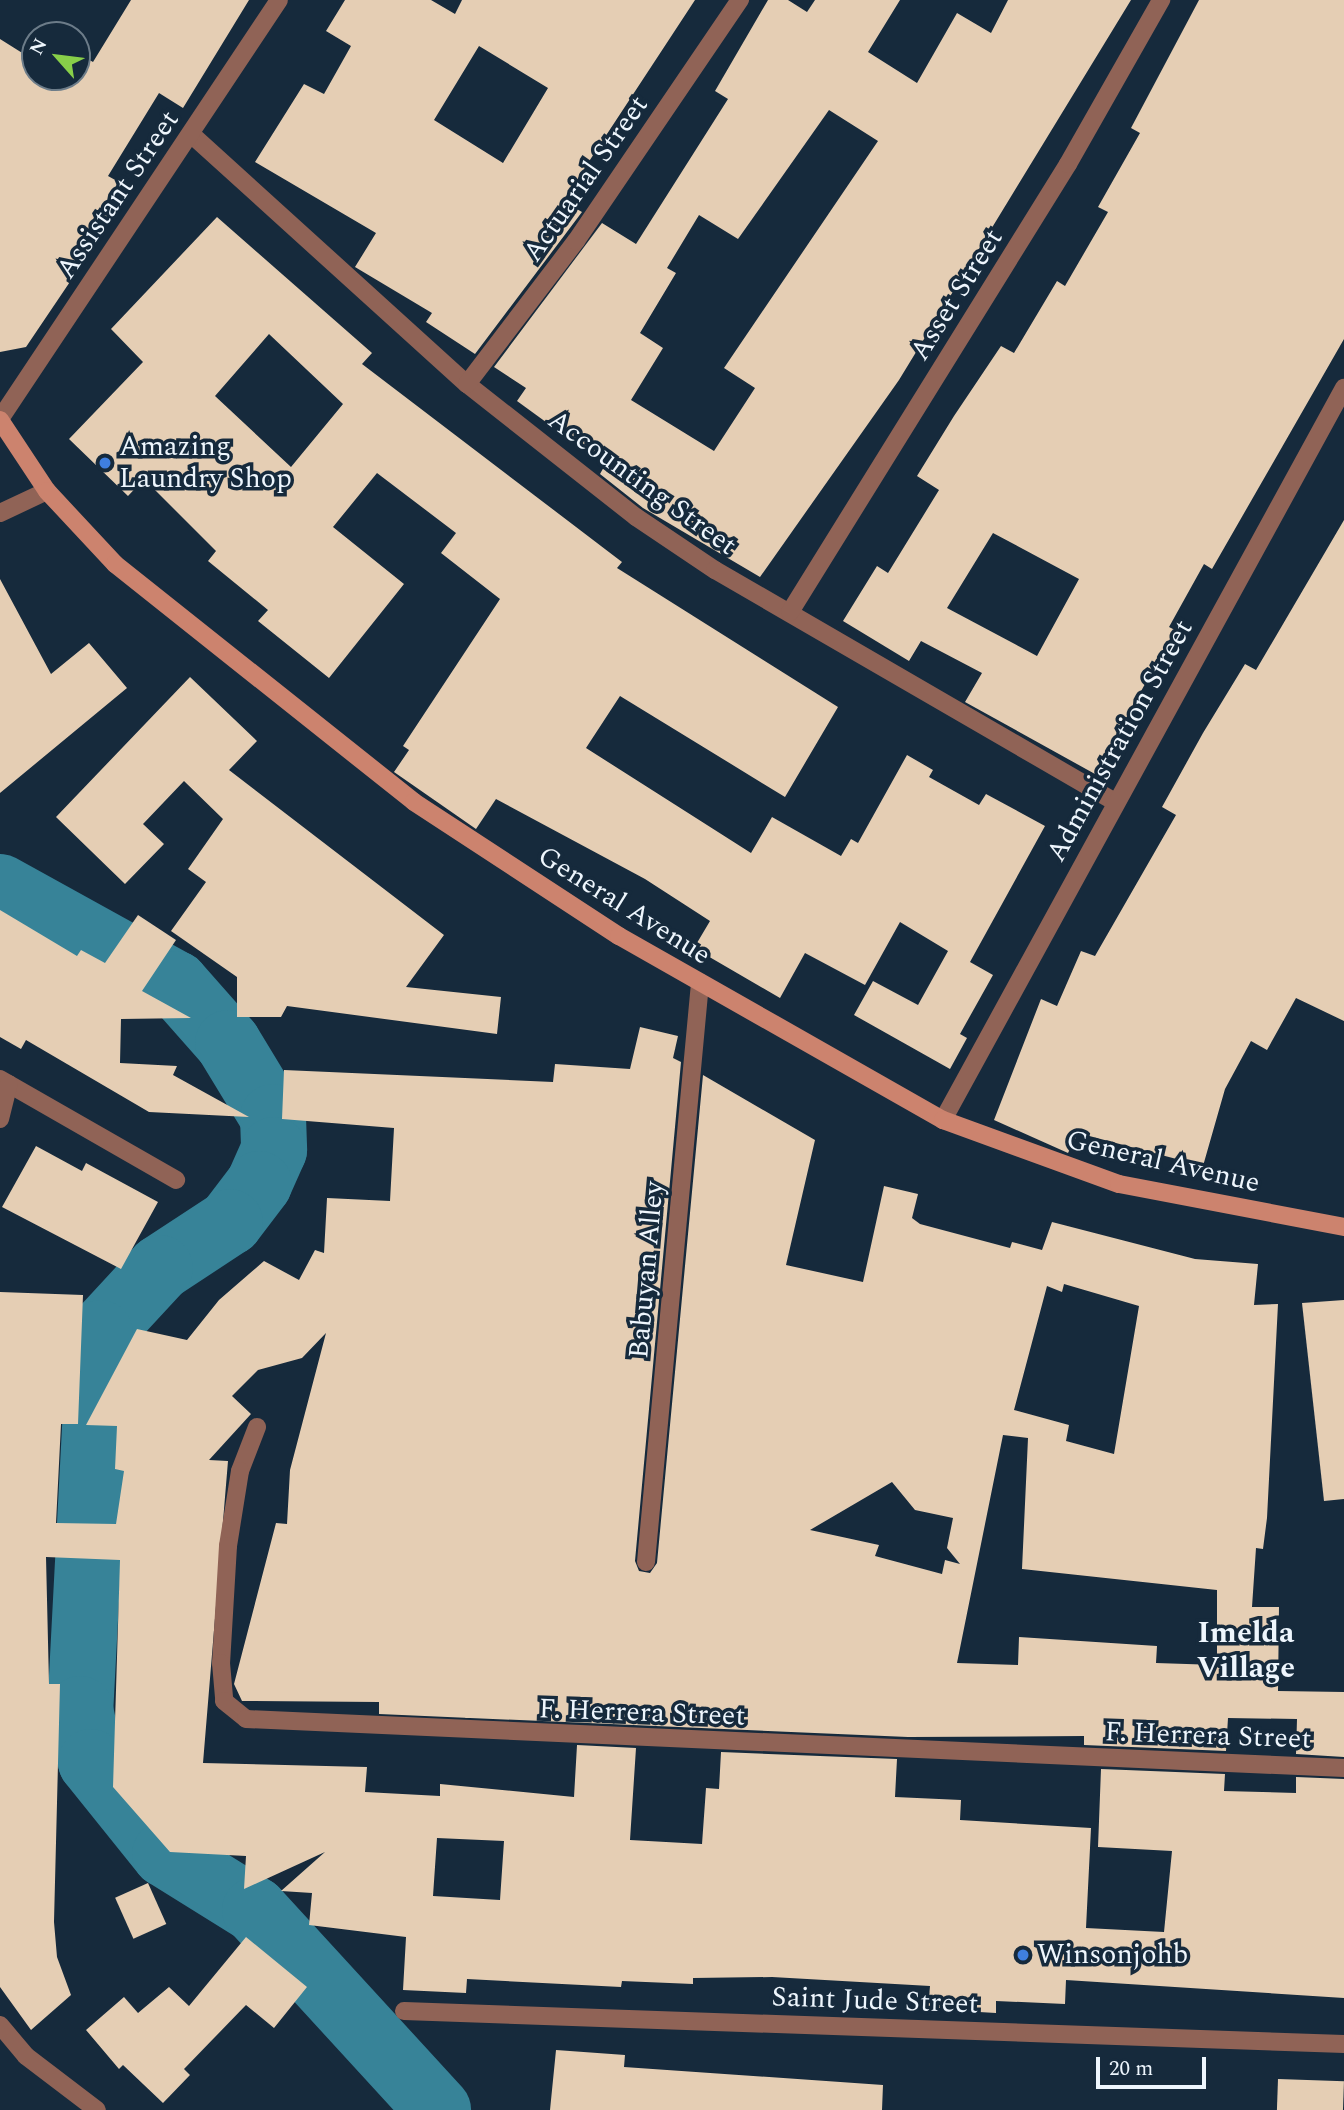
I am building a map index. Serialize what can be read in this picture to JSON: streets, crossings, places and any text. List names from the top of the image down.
{
  "streets": {
    "street": [
      "Actuarial Street",
      "Assistant Street",
      "Asset Street",
      "Accounting Street",
      "Administration Street",
      "General Avenue",
      "Babuyan Alley",
      "F. Herrera Street",
      "Saint Jude Street"
    ]
  },
  "crossings": [
    ["Actuarial Street", "Accounting Street"],
    ["Assistant Street", "Accounting Street"],
    ["Assistant Street", "General Avenue"],
    ["Asset Street", "Accounting Street"],
    ["Accounting Street", "Administration Street"],
    ["Administration Street", "General Avenue"],
    ["General Avenue", "Babuyan Alley"]
  ],
  "districts": ["Imelda Village"],
  "places": ["Amazing Laundry Shop", "Winsonjohb"],
  "scale_bar": "20 m",
  "north": "top left"
}
